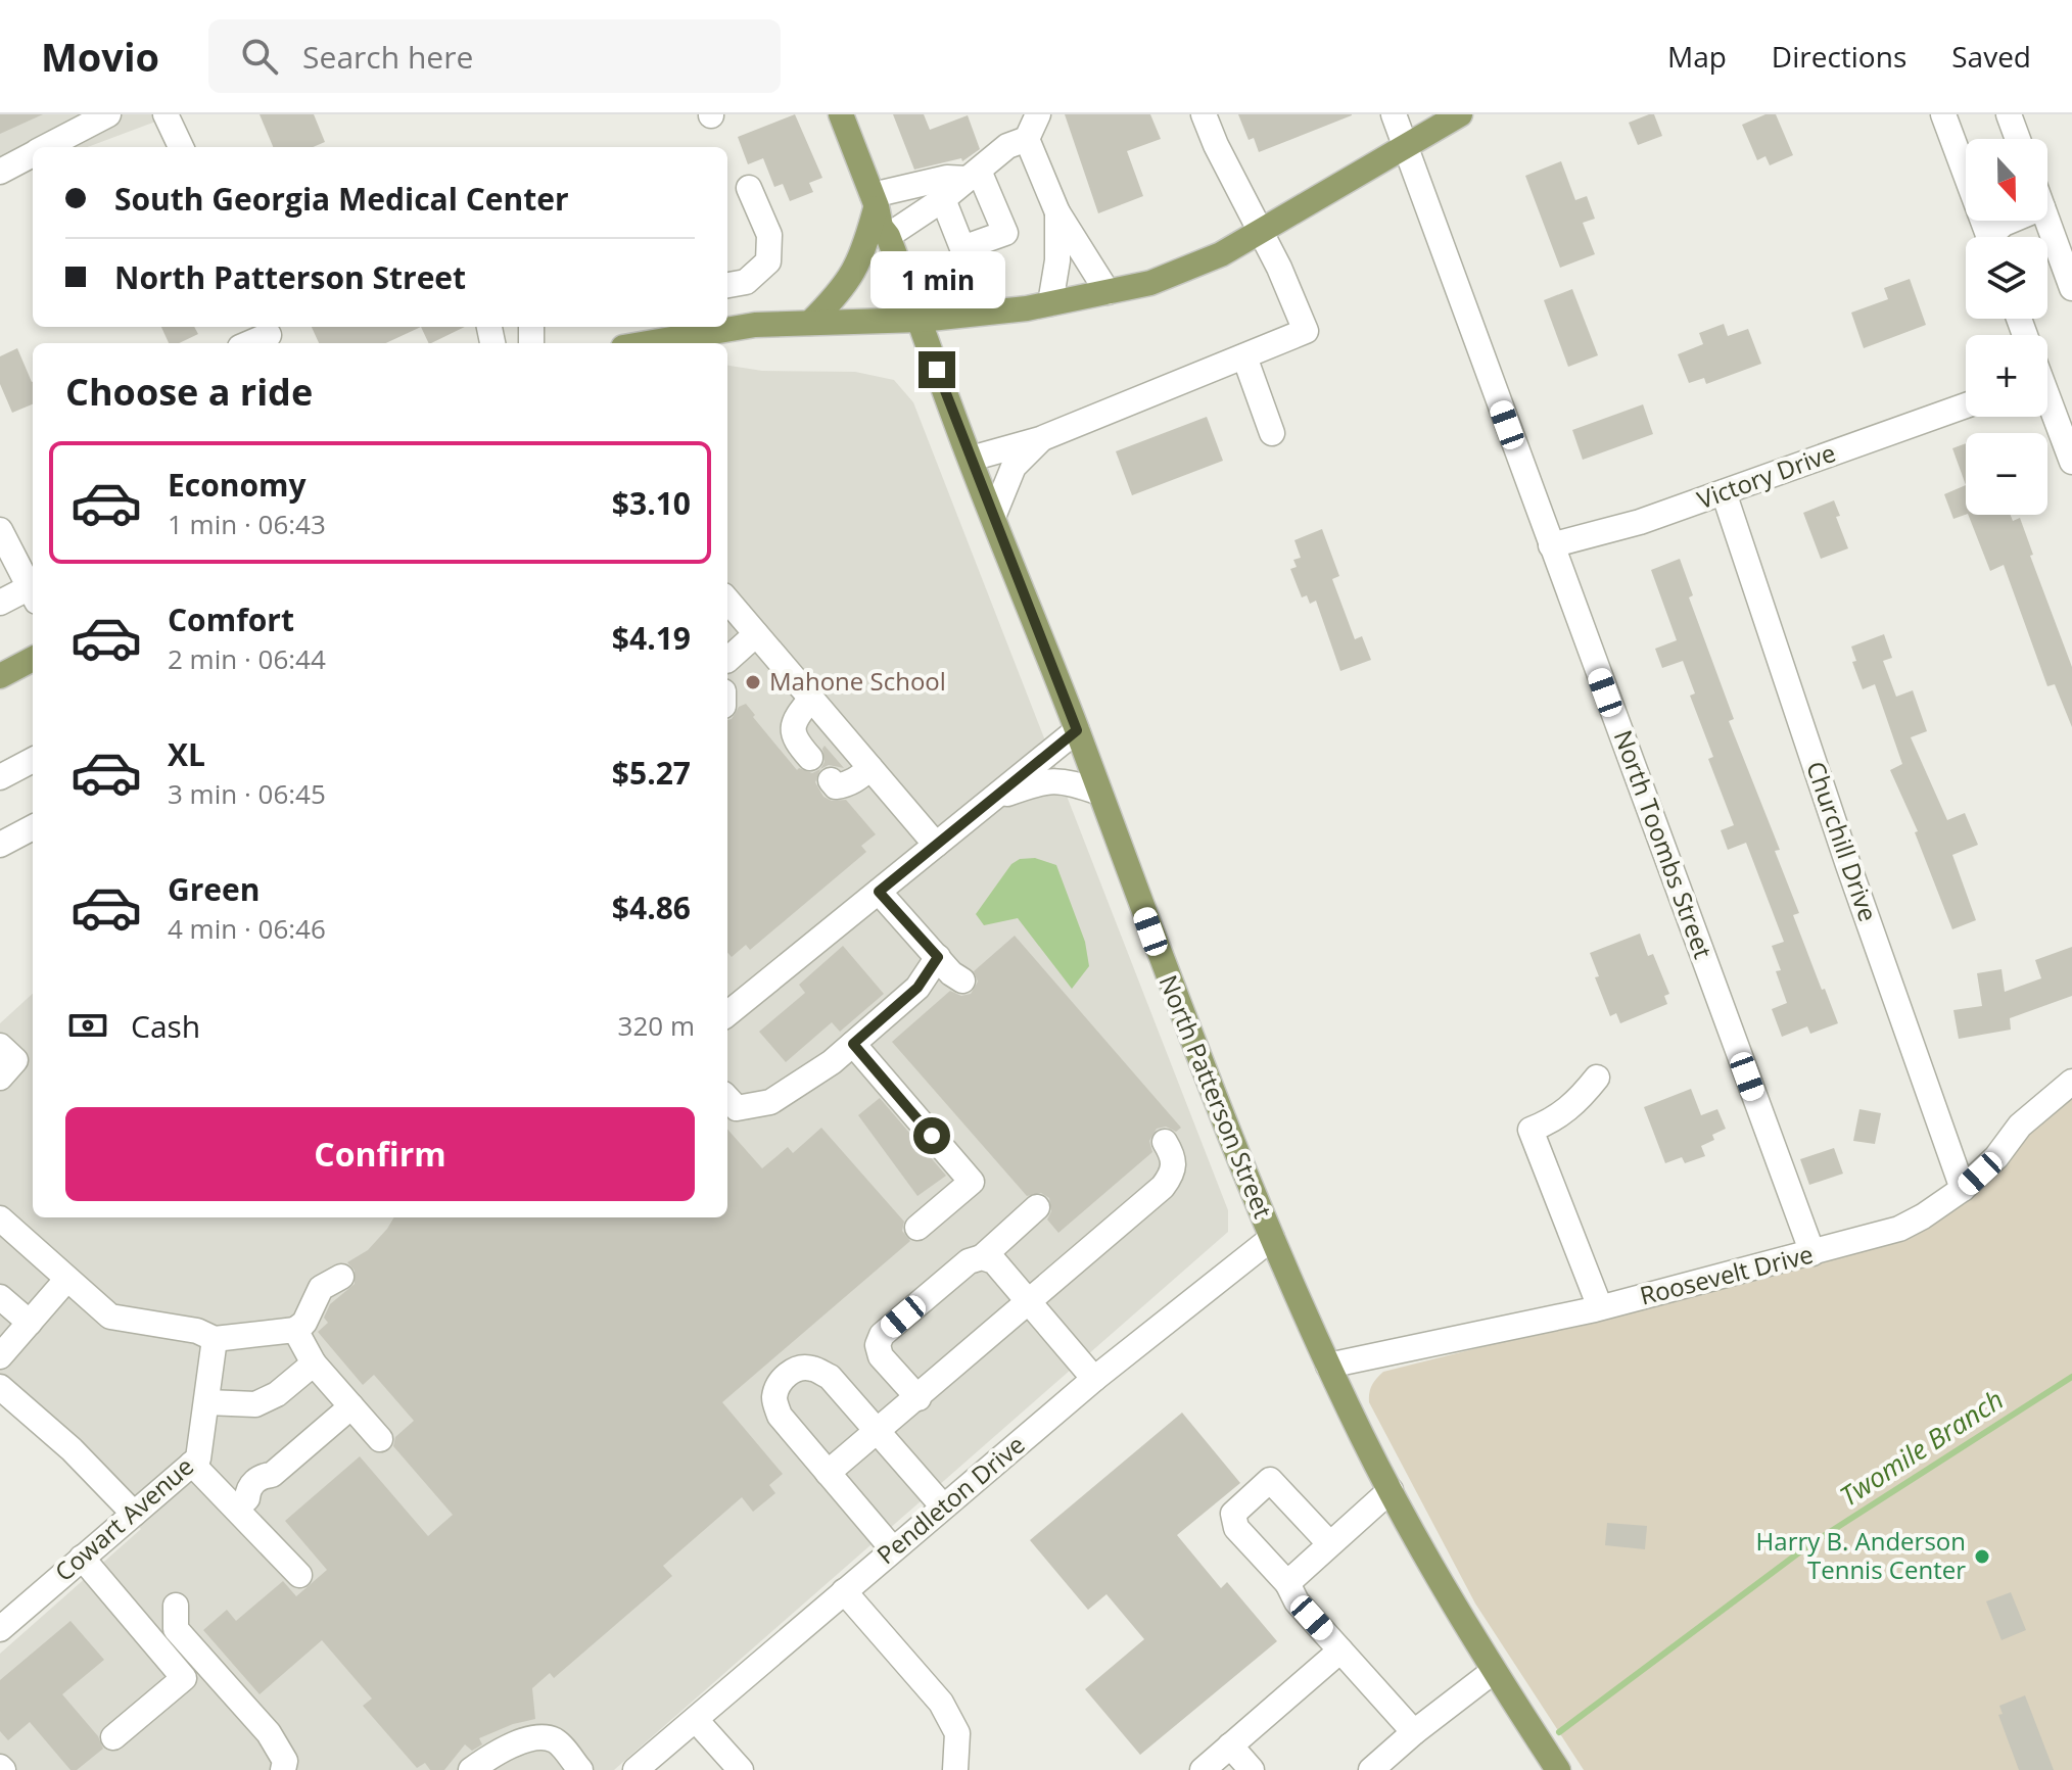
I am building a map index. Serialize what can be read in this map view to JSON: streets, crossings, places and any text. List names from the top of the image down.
{
  "streets": {
    "main road": ["North Patterson Street"],
    "street": [
      "Victory Drive",
      "Churchill Drive",
      "North Toombs Street",
      "Roosevelt Drive",
      "Pendleton Drive",
      "Cowart Avenue"
    ]
  },
  "crossings": [
    ["Victory Drive", "Churchill Drive"],
    ["Victory Drive", "North Toombs Street"],
    ["Churchill Drive", "Roosevelt Drive"],
    ["North Toombs Street", "Roosevelt Drive"],
    ["North Patterson Street", "Roosevelt Drive"],
    ["North Patterson Street", "Pendleton Drive"]
  ],
  "water": ["Twomile Branch"],
  "places": ["Mahone School", "Harry B. Anderson Tennis Center"],
  "north": "bottom",
  "page": {
    "header": "Movio",
    "search": "Search here",
    "nav": ["Map", "Directions", "Saved"],
    "map_buttons": ["+", "−"],
    "banner": ["South Georgia Medical Center", "North Patterson Street"],
    "bubble": "1 min",
    "heading": "Choose a ride",
    "list": [
      {
        "name": "Economy",
        "note": "1 min · 06:43",
        "value": "$3.10"
      },
      {
        "name": "Comfort",
        "note": "2 min · 06:44",
        "value": "$4.19"
      },
      {
        "name": "XL",
        "note": "3 min · 06:45",
        "value": "$5.27"
      },
      {
        "name": "Green",
        "note": "4 min · 06:46",
        "value": "$4.86"
      }
    ],
    "pay": ["Cash", "320 m"],
    "buttons": "Confirm"
  }
}
